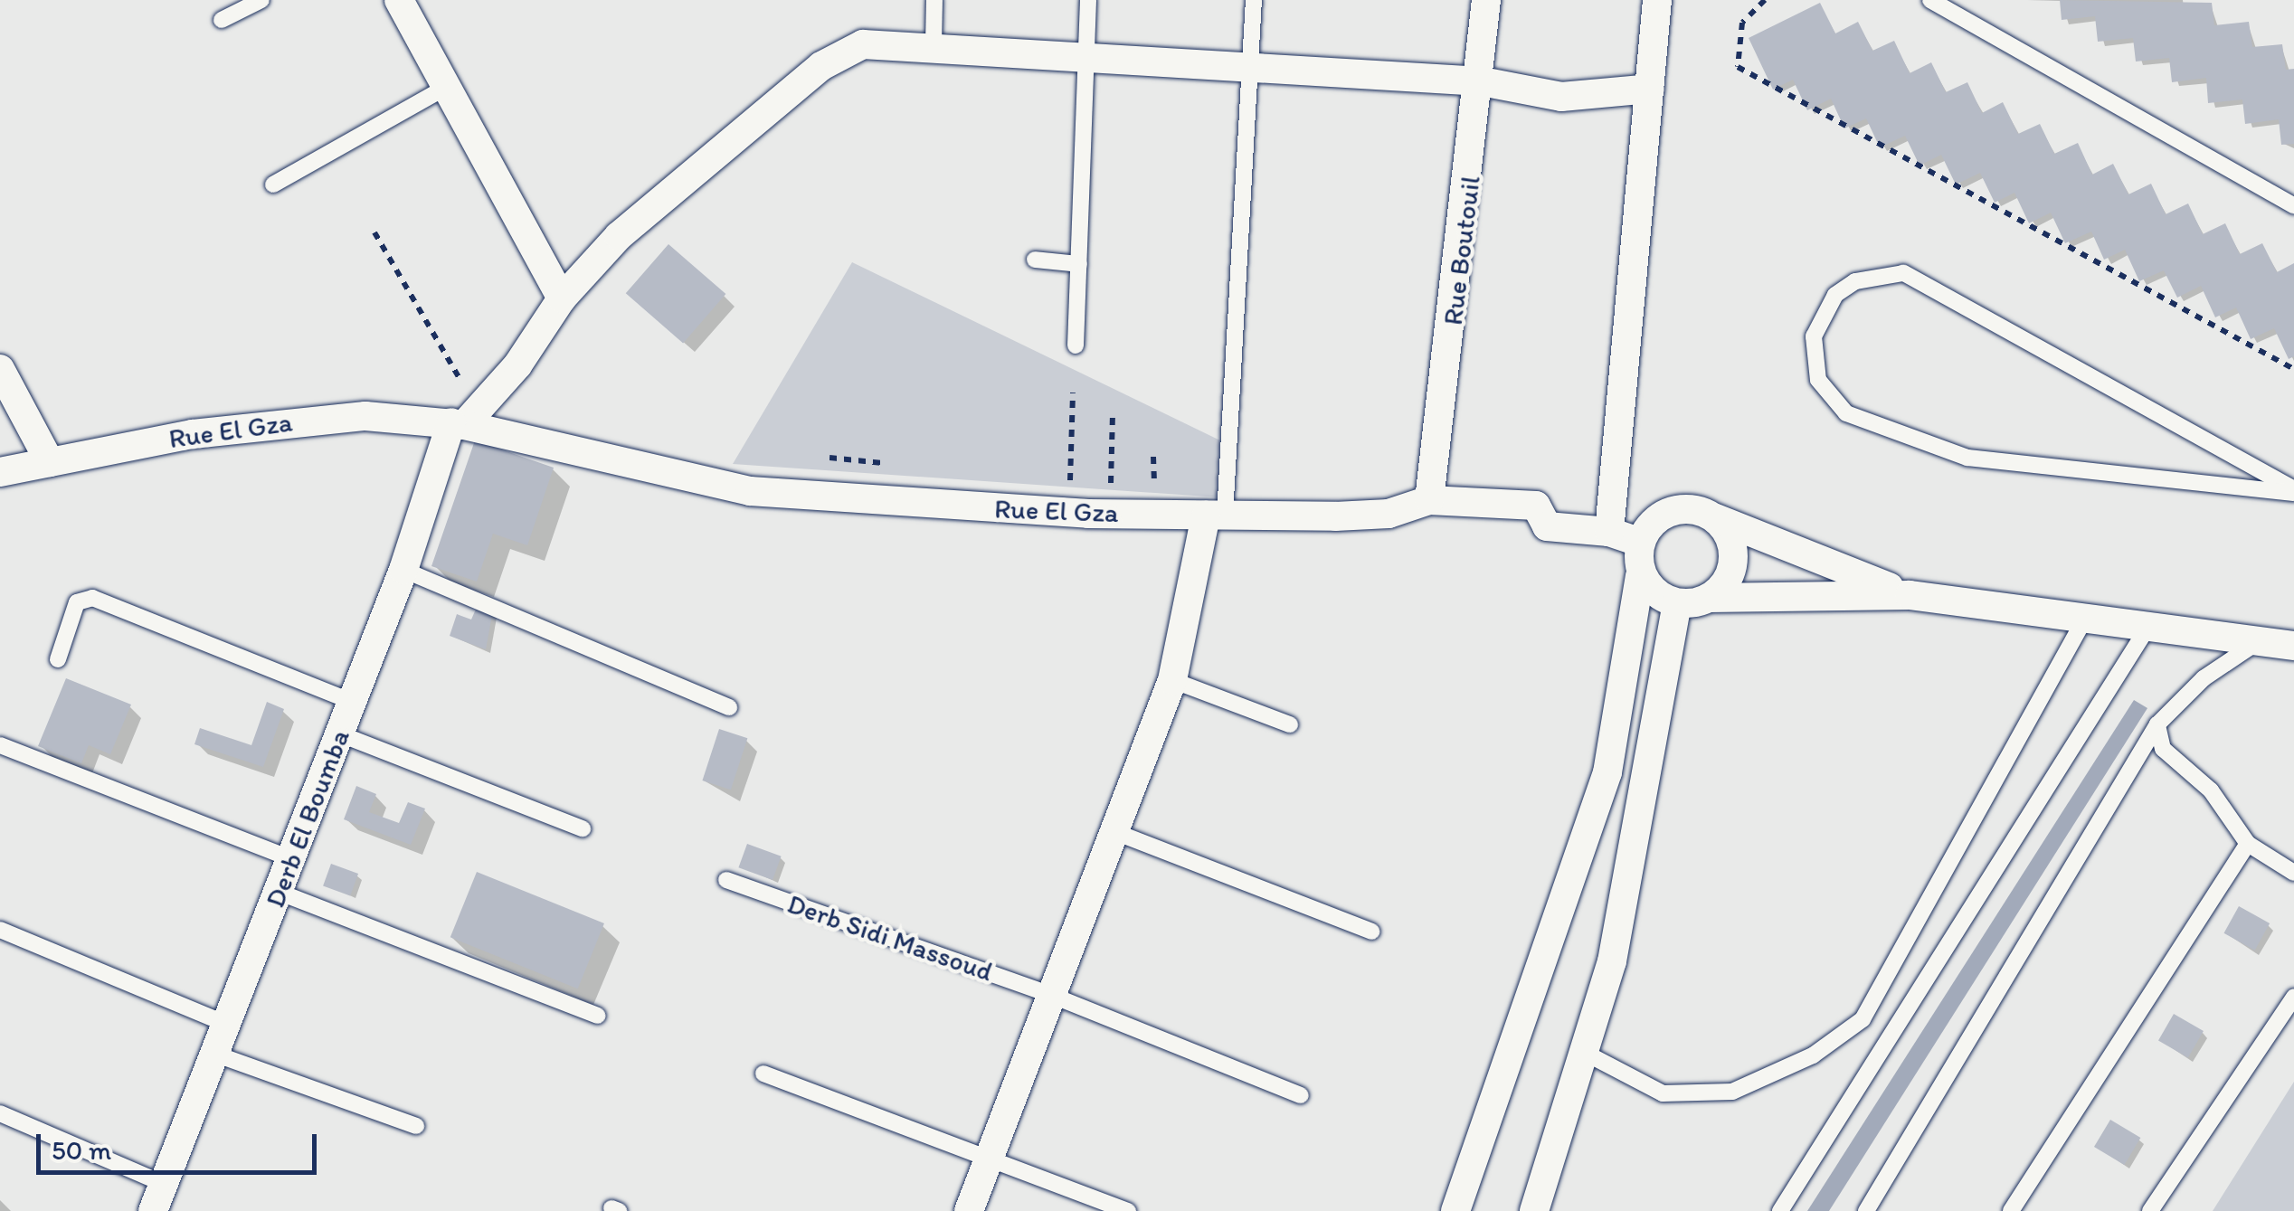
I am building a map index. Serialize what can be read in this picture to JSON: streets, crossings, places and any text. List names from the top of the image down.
{
  "streets": {
    "street": ["Rue Boutouil", "Rue El Gza", "Derb El Boumba"],
    "lane": ["Derb Sidi Massoud"]
  },
  "crossings": [
    ["Rue Boutouil", "Rue El Gza"],
    ["Rue El Gza", "Derb El Boumba"]
  ],
  "scale_bar": "50 m"
}
